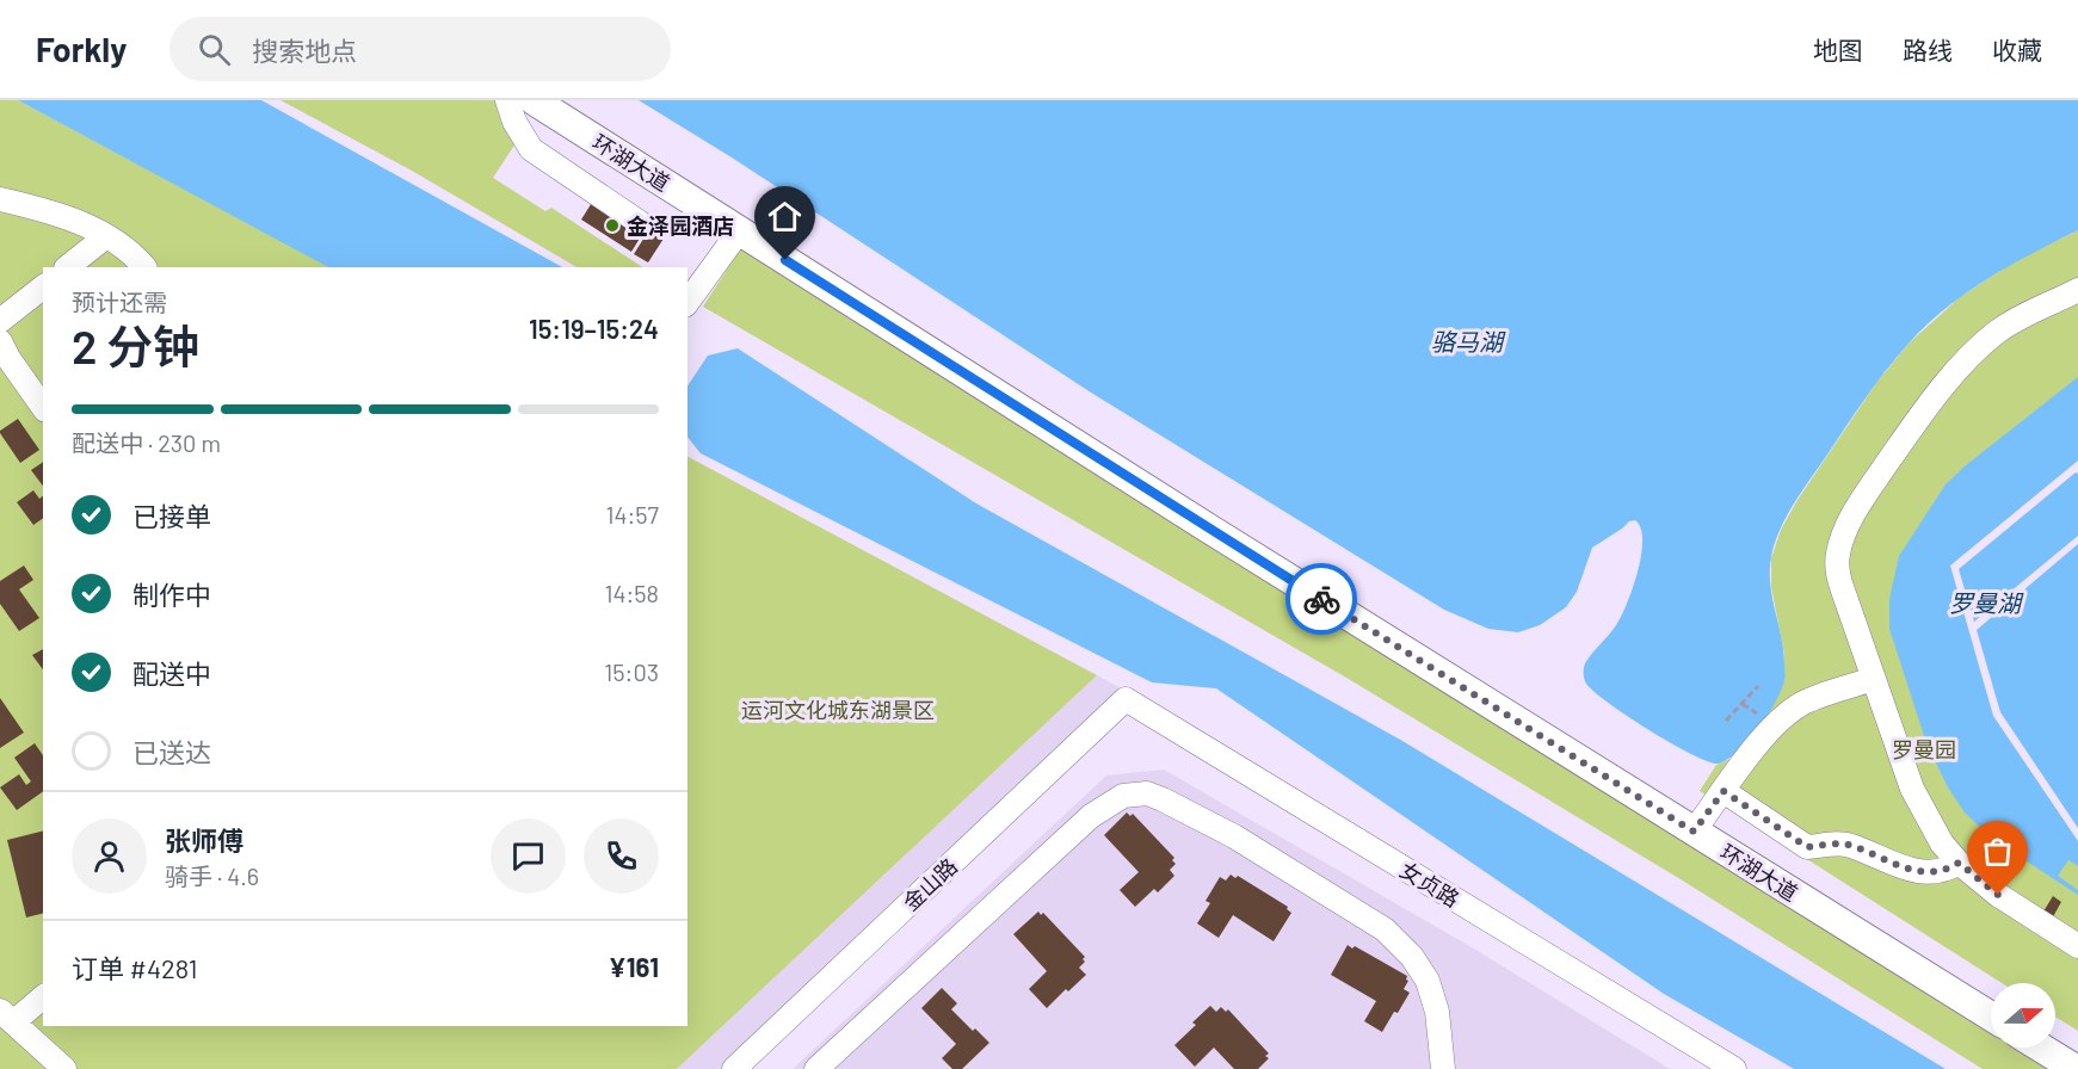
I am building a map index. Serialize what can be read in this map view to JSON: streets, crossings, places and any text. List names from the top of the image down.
{
  "streets": {
    "main road": ["环湖大道"],
    "street": ["金山路", "女贞路"]
  },
  "crossings": [
    ["金山路", "女贞路"]
  ],
  "water": ["骆马湖", "罗曼湖"],
  "parks": ["运河文化城东湖景区", "罗曼园"],
  "places": ["金泽园酒店"],
  "north": "right",
  "page": {
    "header": "Forkly",
    "search": "搜索地点",
    "nav": ["地图", "路线", "收藏"],
    "heading": ["2 分钟", "预计还需", "15:19–15:24"],
    "panel": [
      "张师傅",
      "骑手 · 4.6",
      "订单 #4281",
      "¥161"
    ],
    "bar": "配送中 · 230 m",
    "list": [
      ["已接单", "14:57"],
      ["制作中", "14:58"],
      ["配送中", "15:03"],
      "已送达"
    ]
  }
}
